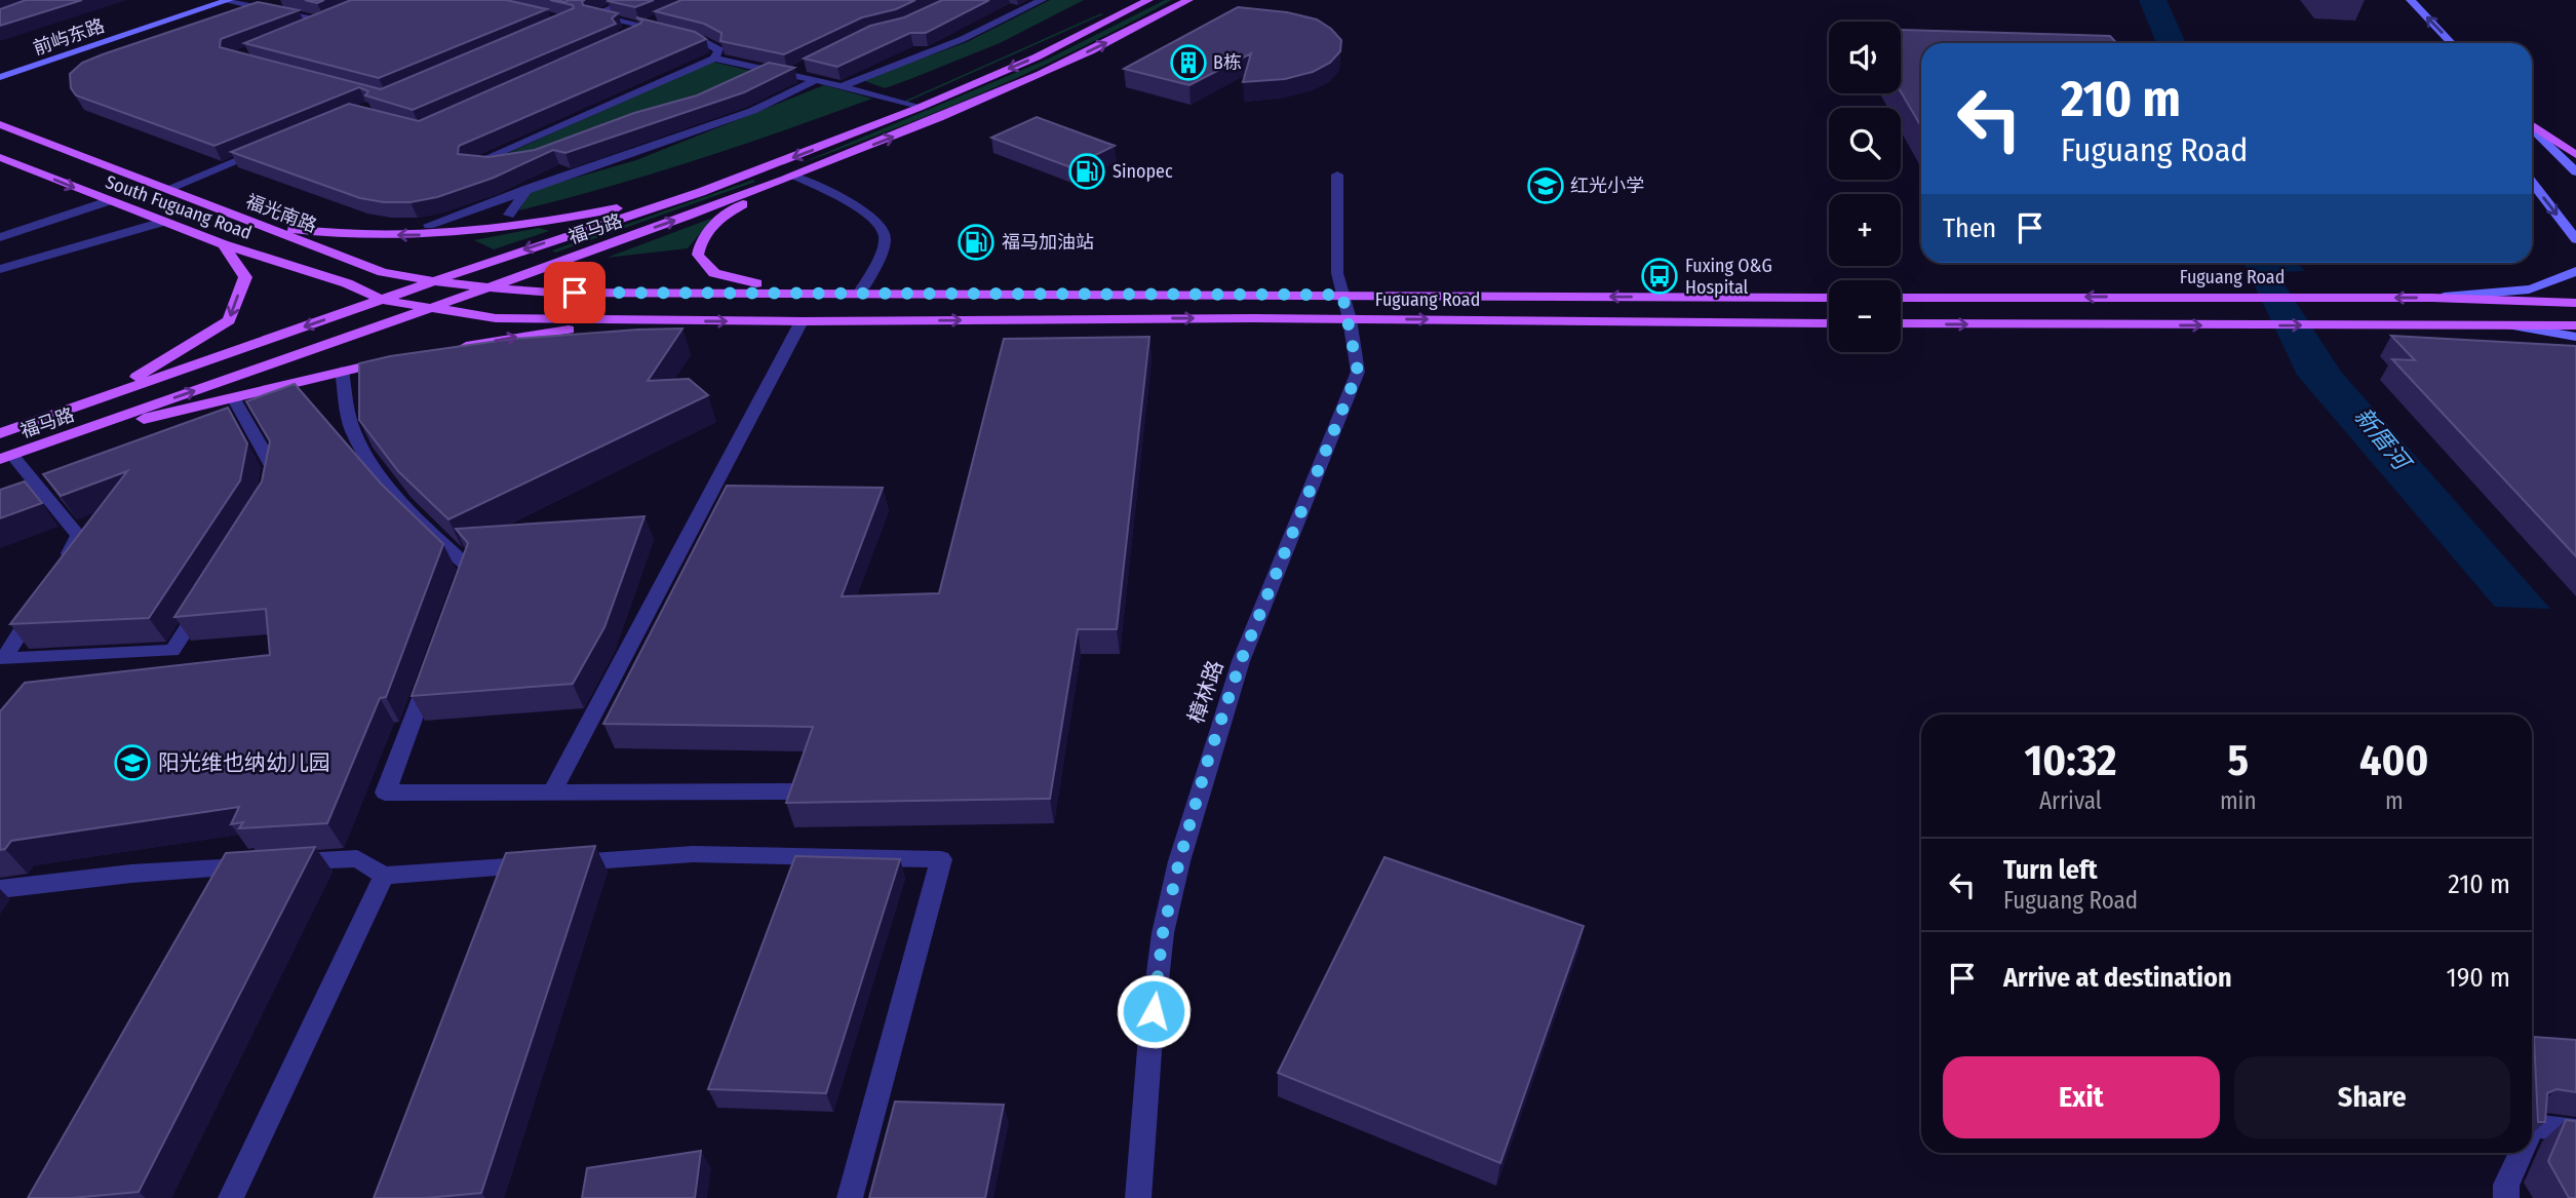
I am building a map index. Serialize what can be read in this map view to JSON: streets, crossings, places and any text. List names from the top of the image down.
{
  "streets": {
    "main road": [
      "前屿东路",
      "South Fuguang Road",
      "福光南路",
      "福马路",
      "Fuguang Road"
    ],
    "street": ["樟林路"]
  },
  "crossings": [
    ["South Fuguang Road", "福光南路"],
    ["South Fuguang Road", "福马路"],
    ["South Fuguang Road", "Fuguang Road"],
    ["福光南路", "福马路"],
    ["福光南路", "Fuguang Road"],
    ["福马路", "Fuguang Road"],
    ["Fuguang Road", "樟林路"]
  ],
  "water": ["新厝河"],
  "places": {
    "building": ["B栋"],
    "fuel station": ["Sinopec", "福马加油站"],
    "school or university": ["红光小学", "阳光维也纳幼儿园"],
    "bus stop": ["Fuxing O&G Hospital"]
  },
  "page": {
    "map_buttons": ["+", "−"],
    "turn": ["210 m", "Fuguang Road"],
    "then": "Then",
    "eta": [
      "10:32",
      "Arrival",
      "5",
      "min",
      "400",
      "m"
    ],
    "list": [
      {
        "name": "Turn left",
        "note": "Fuguang Road",
        "value": "210 m"
      },
      {
        "name": "Arrive at destination",
        "value": "190 m"
      }
    ],
    "buttons": ["Exit", "Share"]
  }
}
